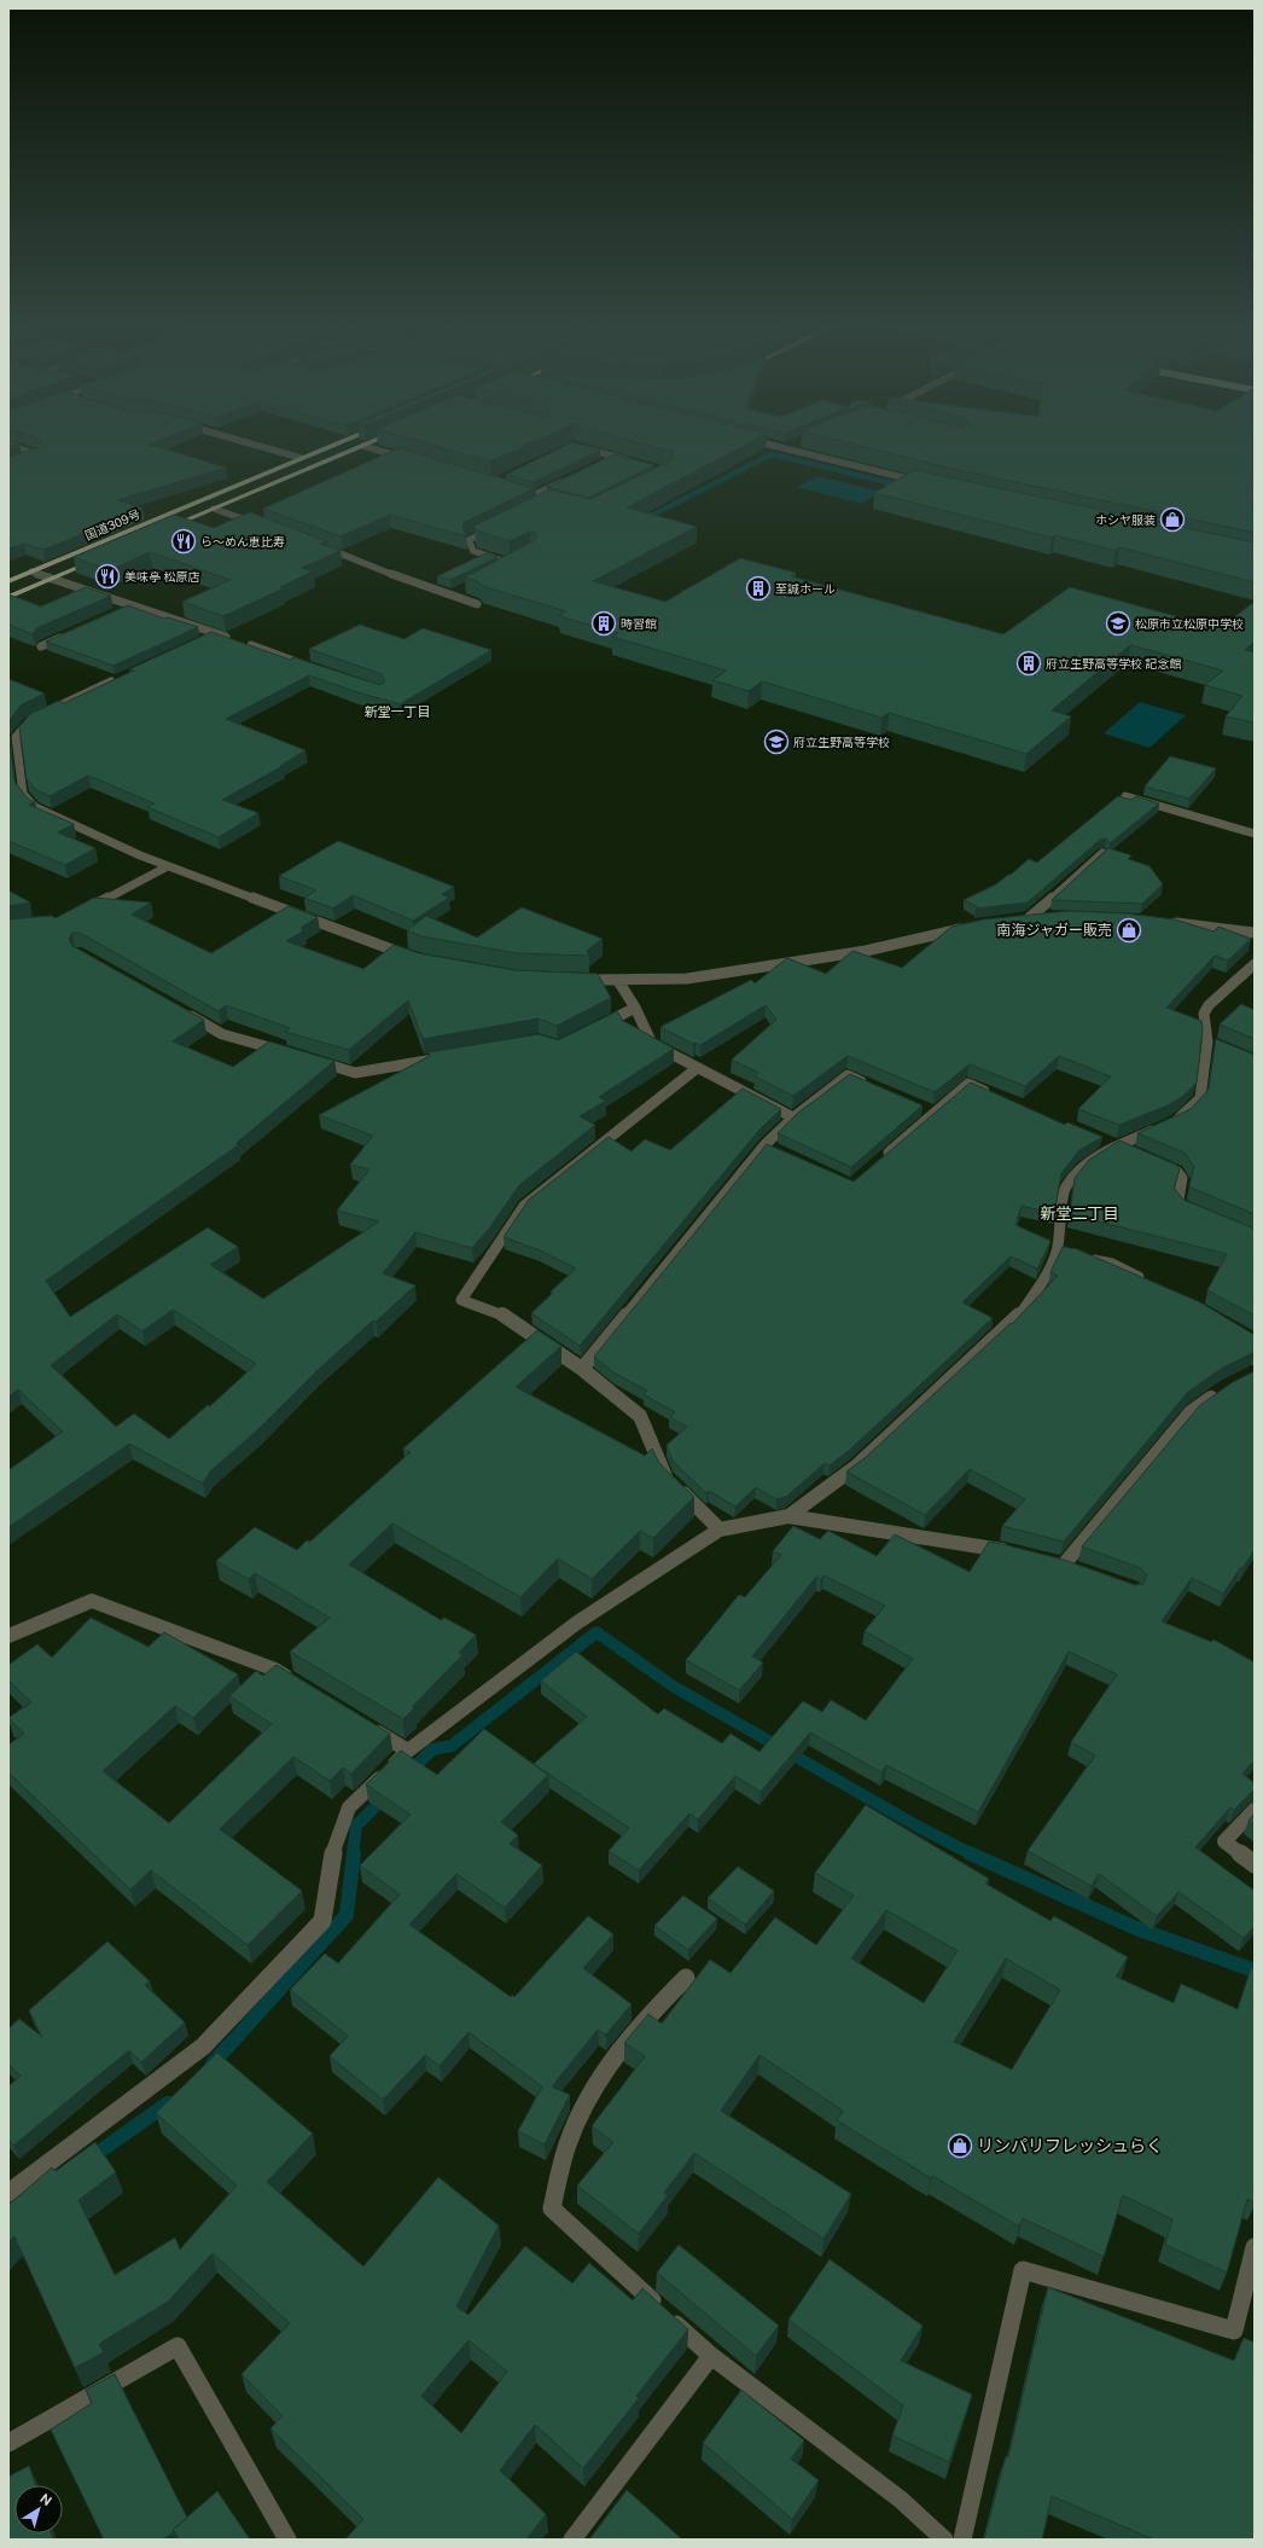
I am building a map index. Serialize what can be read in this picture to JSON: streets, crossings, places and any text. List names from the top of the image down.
{
  "streets": {
    "highway": ["国道309号"]
  },
  "districts": ["新堂一丁目", "新堂二丁目"],
  "places": {
    "shop": ["ホシヤ服装", "南海ジャガー販売", "リンパリフレッシュらく"],
    "restaurant": ["ら～めん恵比寿", "美味亭 松原店"],
    "building": ["至誠ホール", "時習館", "府立生野高等学校 記念館"],
    "school or university": ["松原市立松原中学校", "府立生野高等学校"]
  },
  "north": "top right"
}
